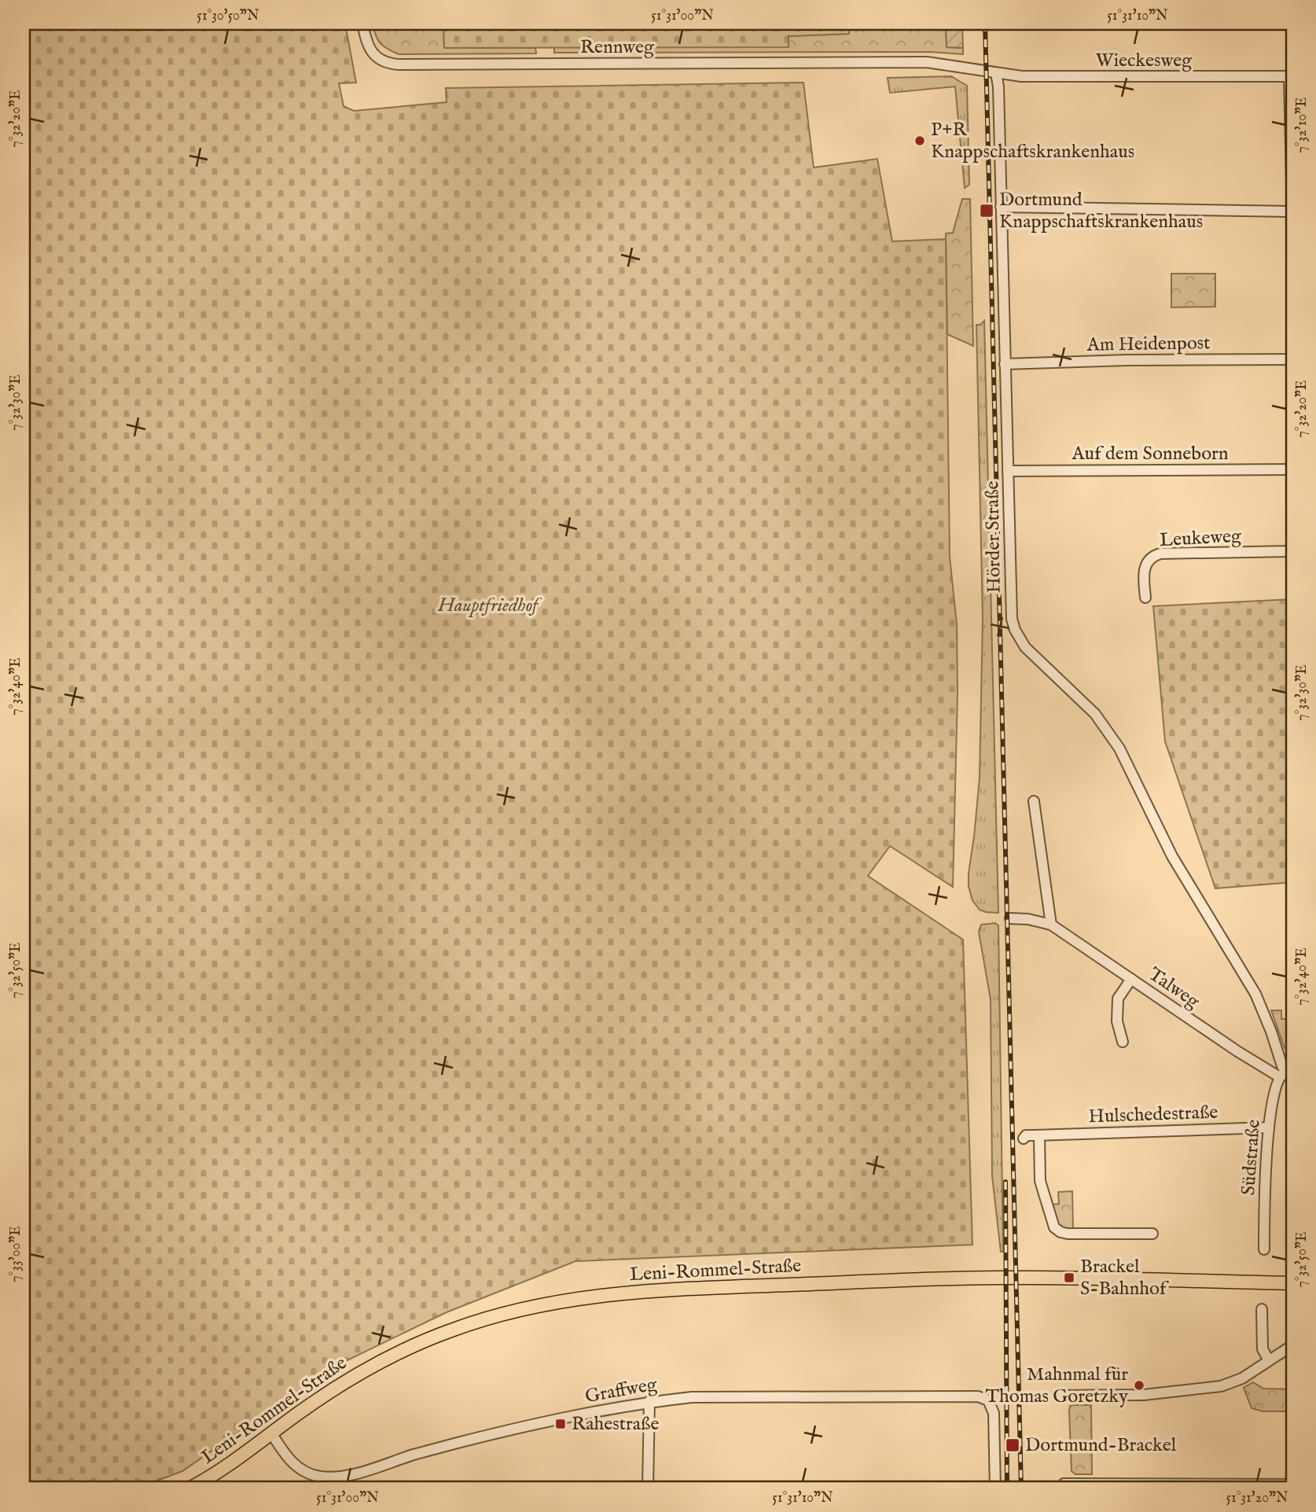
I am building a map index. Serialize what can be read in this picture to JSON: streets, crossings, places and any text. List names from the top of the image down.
{
  "streets": {
    "main road": ["Leni-Rommel-Straße"],
    "street": [
      "Rennweg",
      "Wieckesweg",
      "Am Heidenpost",
      "Auf dem Sonneborn",
      "Hörder Straße",
      "Leukeweg",
      "Talweg",
      "Hulschedestraße",
      "Südstraße",
      "Graffweg"
    ]
  },
  "crossings": [
    ["Rennweg", "Wieckesweg"],
    ["Rennweg", "Hörder Straße"],
    ["Wieckesweg", "Hörder Straße"],
    ["Am Heidenpost", "Hörder Straße"],
    ["Auf dem Sonneborn", "Hörder Straße"],
    ["Hörder Straße", "Talweg"],
    ["Hörder Straße", "Südstraße"],
    ["Talweg", "Südstraße"],
    ["Hulschedestraße", "Südstraße"],
    ["Leni-Rommel-Straße", "Graffweg"]
  ],
  "parks": ["Hauptfriedhof"],
  "places": {
    "other": ["P+R Knappschaftskrankenhaus", "Mahnmal für Thomas Goretzky"],
    "transit": [
      "Dortmund Knappschaftskrankenhaus",
      "Brackel S-Bahnhof",
      "Rahestraße",
      "Dortmund-Brackel"
    ]
  },
  "coordinates": [
    "51°30'50\"N",
    "51°31'00\"N",
    "51°31'10\"N",
    "7°32'20\"E",
    "7°32'10\"E",
    "7°32'30\"E",
    "7°32'40\"E",
    "7°32'50\"E",
    "7°33'00\"E",
    "51°31'20\"N"
  ]
}
